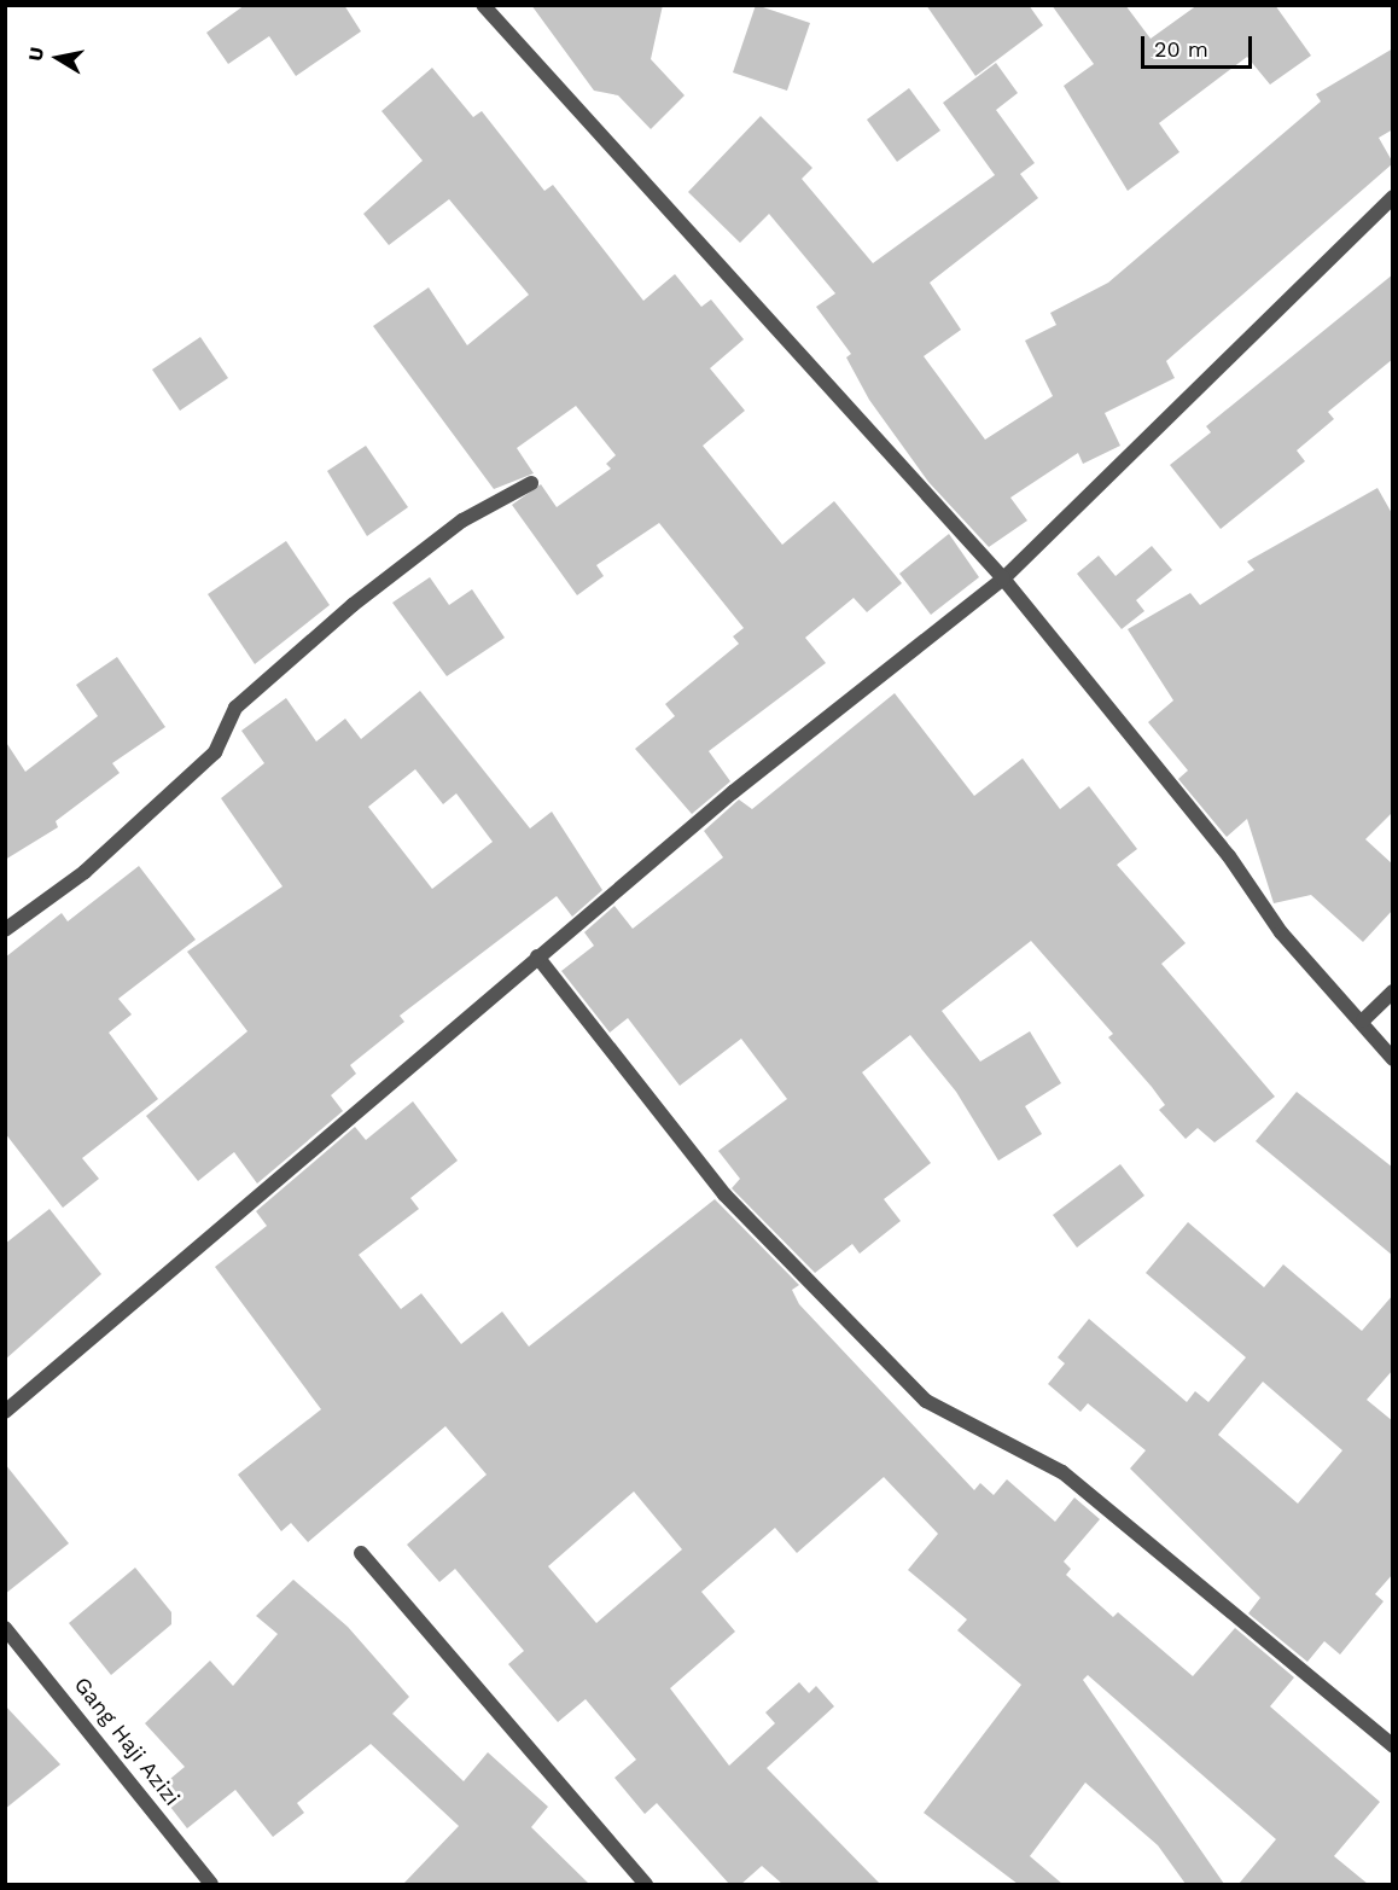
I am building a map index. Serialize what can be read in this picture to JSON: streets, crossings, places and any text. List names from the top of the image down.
{
  "streets": {
    "street": ["Gang Haji Azizi"]
  },
  "scale_bar": "20 m",
  "north": "left"
}
